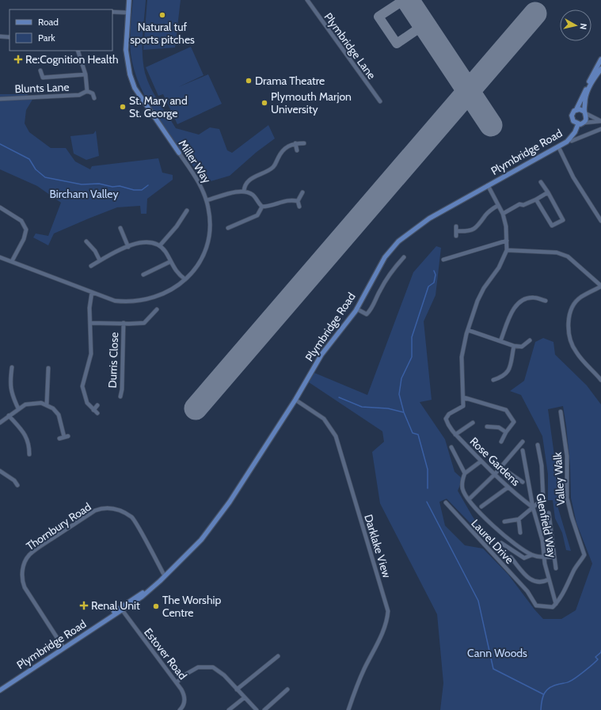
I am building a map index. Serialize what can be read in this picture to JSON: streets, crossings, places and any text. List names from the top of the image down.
{
  "streets": {
    "main road": ["Plymbridge Road", "Miller Way"],
    "street": [
      "Plymbridge Lane",
      "Blunts Lane",
      "Durris Close",
      "Rose Gardens",
      "Valley Walk",
      "Glenfield Way",
      "Thornbury Road",
      "Laurel Drive",
      "Darklake View",
      "Estover Road"
    ]
  },
  "crossings": [
    ["Plymbridge Road", "Thornbury Road"],
    ["Plymbridge Road", "Darklake View"],
    ["Plymbridge Road", "Estover Road"],
    ["Rose Gardens", "Glenfield Way"],
    ["Valley Walk", "Glenfield Way"],
    ["Valley Walk", "Laurel Drive"],
    ["Glenfield Way", "Laurel Drive"]
  ],
  "parks": ["Bircham Valley", "Cann Woods"],
  "places": {
    "other": [
      "Natural tuf sports pitches",
      "Drama Theatre",
      "Plymouth Marjon University",
      "St. Mary and St. George",
      "The Worship Centre"
    ],
    "health": ["Re:Cognition Health", "Renal Unit"]
  },
  "legend": ["Road", "Park"],
  "north": "right"
}
